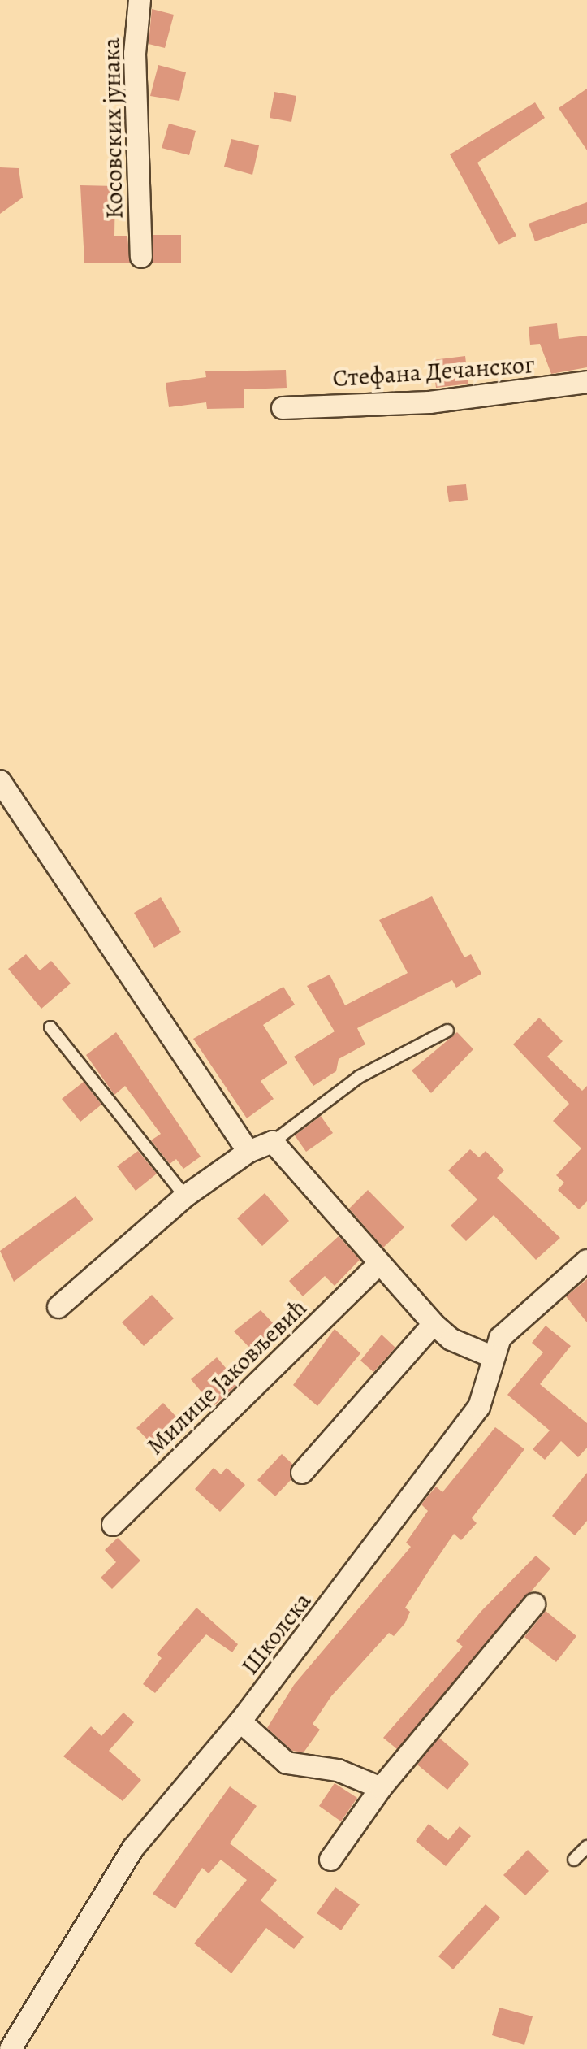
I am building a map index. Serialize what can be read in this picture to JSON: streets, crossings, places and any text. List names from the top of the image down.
{
  "streets": {
    "street": [
      "Косовских јунака",
      "Стефана Дечанског",
      "Милице Јаковљевић",
      "Школска"
    ]
  }
}
